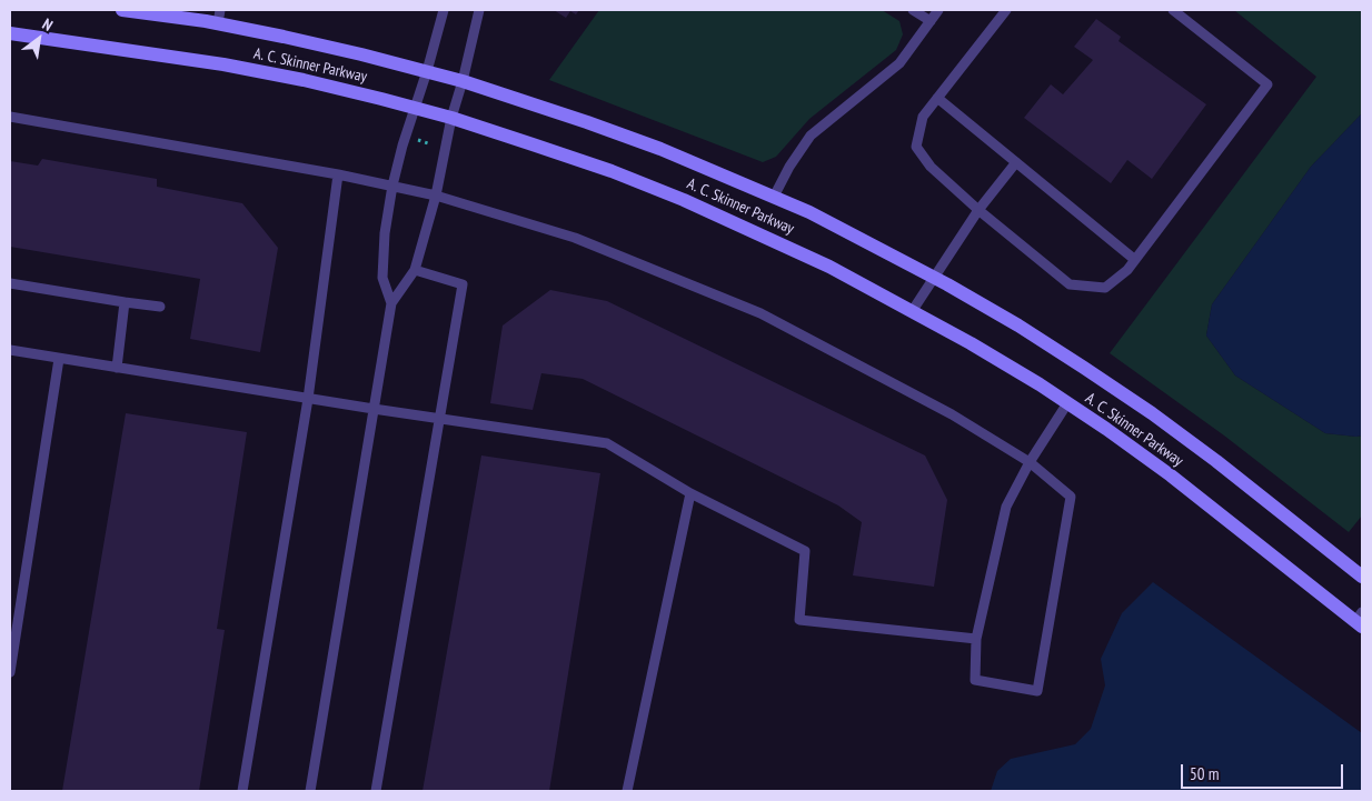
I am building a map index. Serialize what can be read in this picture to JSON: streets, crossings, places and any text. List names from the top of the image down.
{
  "streets": {
    "main road": ["A. C. Skinner Parkway"]
  },
  "scale_bar": "50 m",
  "north": "top right"
}
